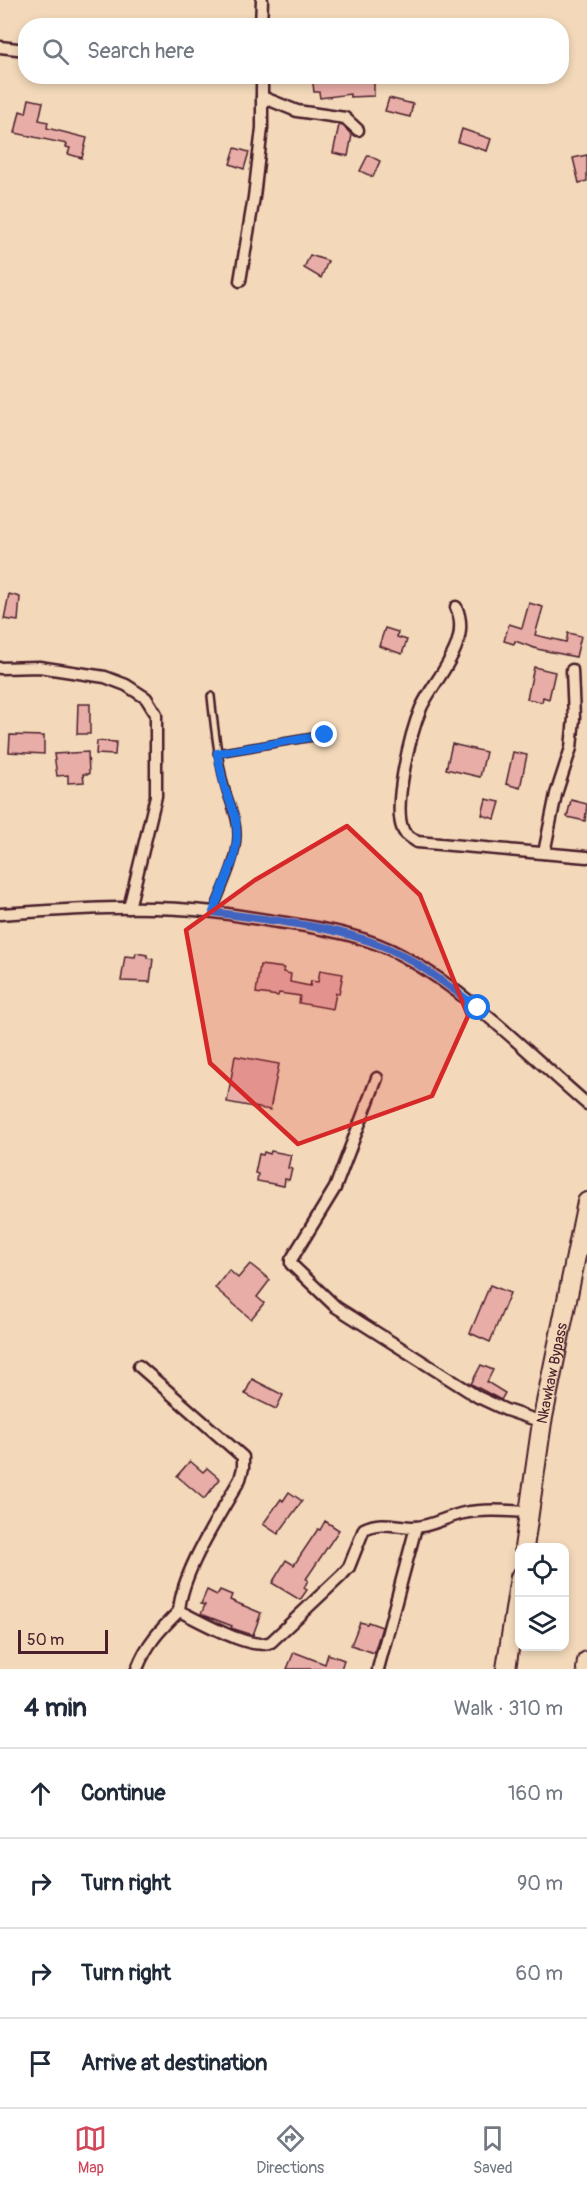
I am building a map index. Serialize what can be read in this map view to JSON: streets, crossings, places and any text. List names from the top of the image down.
{
  "streets": {
    "highway": ["Nkawkaw Bypass"]
  },
  "scale_bar": "50 m",
  "page": {
    "search": "Search here",
    "scale": "50 m",
    "heading": ["4 min", "Walk · 310 m"],
    "list": [
      ["Continue", "160 m"],
      ["Turn right", "90 m"],
      ["Turn right", "60 m"],
      "Arrive at destination"
    ],
    "nav": ["Map", "Directions", "Saved"]
  }
}
